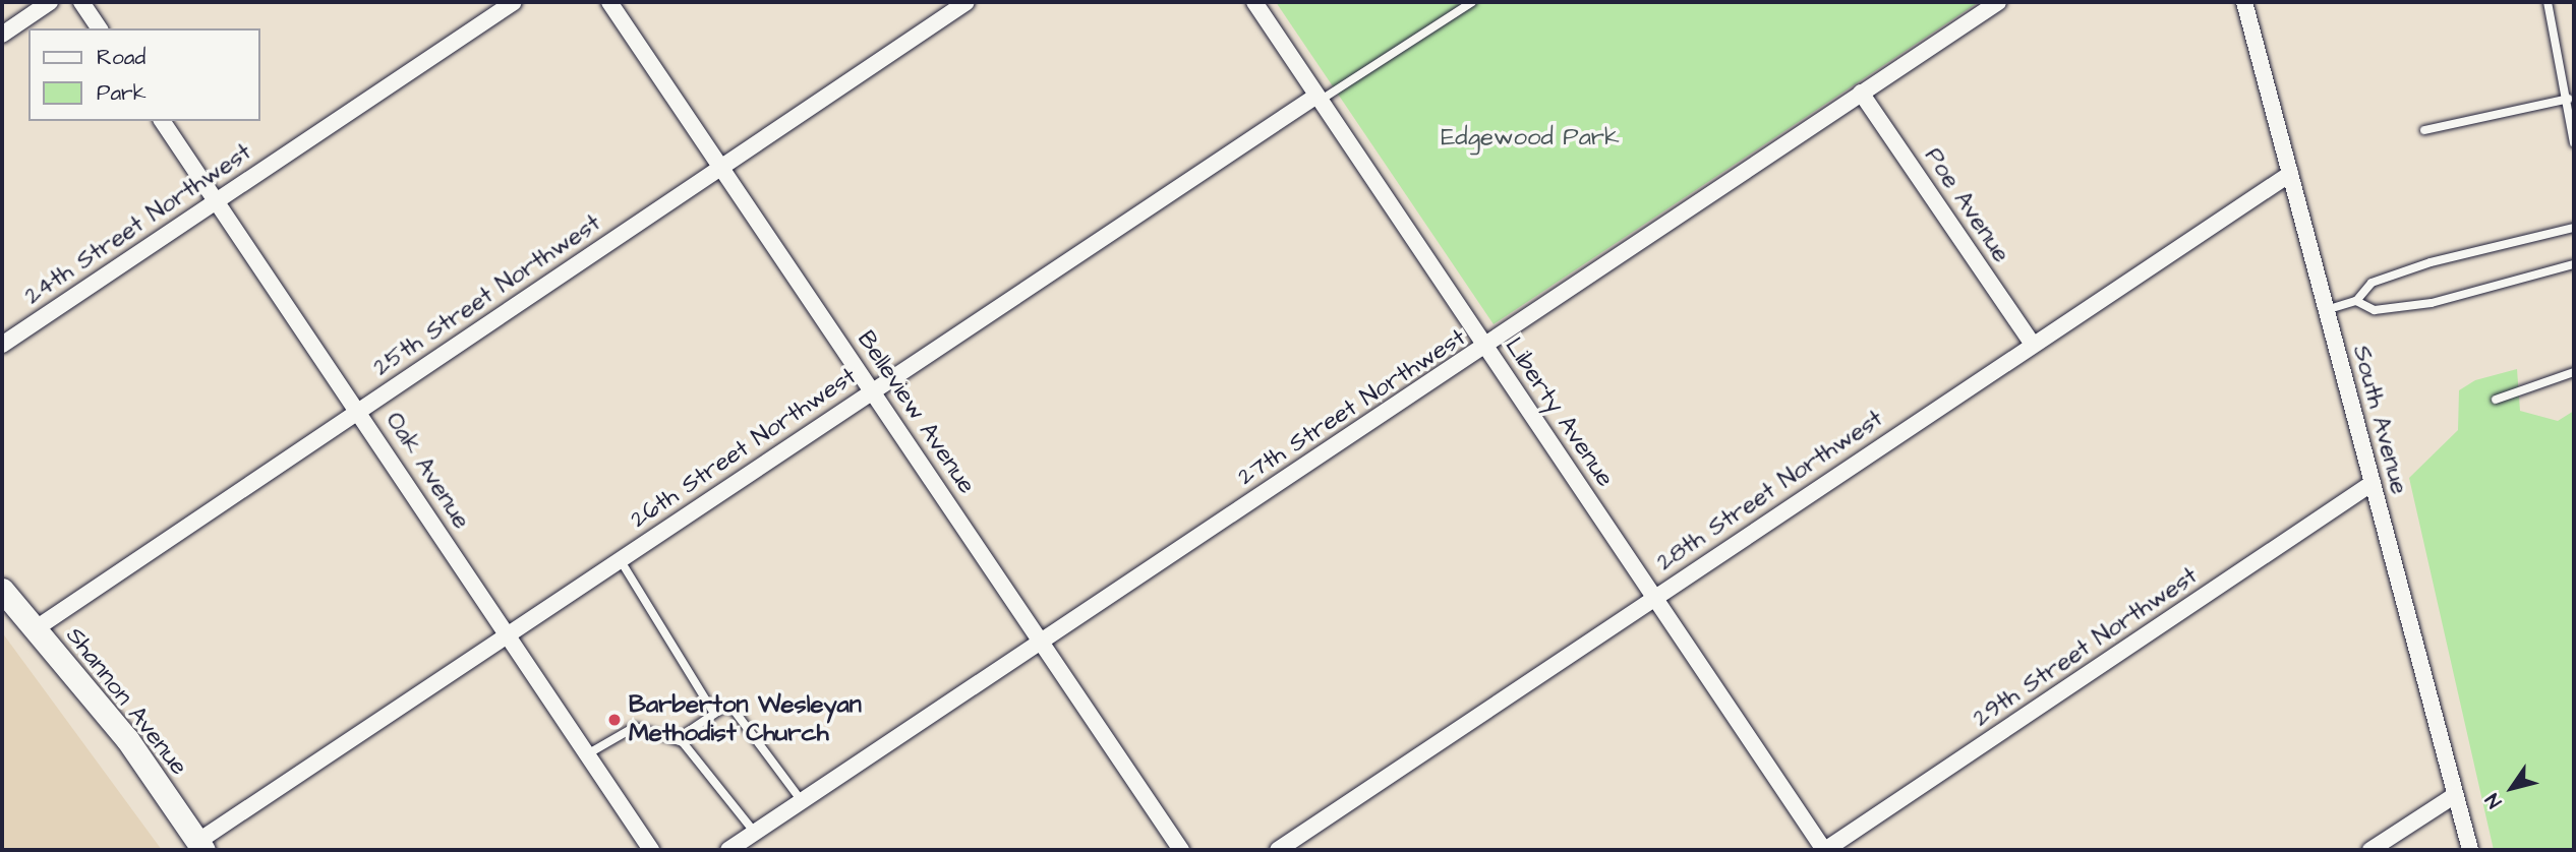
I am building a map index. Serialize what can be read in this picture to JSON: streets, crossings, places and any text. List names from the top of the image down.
{
  "streets": {
    "street": [
      "Poe Avenue",
      "24th Street Northwest",
      "25th Street Northwest",
      "27th Street Northwest",
      "Belleview Avenue",
      "Liberty Avenue",
      "South Avenue",
      "26th Street Northwest",
      "Oak Avenue",
      "28th Street Northwest",
      "29th Street Northwest",
      "Shannon Avenue"
    ]
  },
  "crossings": [
    ["Poe Avenue", "27th Street Northwest"],
    ["Poe Avenue", "28th Street Northwest"],
    ["24th Street Northwest", "Oak Avenue"],
    ["25th Street Northwest", "Belleview Avenue"],
    ["25th Street Northwest", "Oak Avenue"],
    ["25th Street Northwest", "Shannon Avenue"],
    ["27th Street Northwest", "Belleview Avenue"],
    ["27th Street Northwest", "Liberty Avenue"],
    ["Belleview Avenue", "26th Street Northwest"],
    ["Liberty Avenue", "26th Street Northwest"],
    ["Liberty Avenue", "28th Street Northwest"],
    ["Liberty Avenue", "29th Street Northwest"],
    ["South Avenue", "28th Street Northwest"],
    ["South Avenue", "29th Street Northwest"],
    ["26th Street Northwest", "Oak Avenue"],
    ["26th Street Northwest", "Shannon Avenue"]
  ],
  "parks": ["Edgewood Park"],
  "places": ["Barberton Wesleyan Methodist Church"],
  "legend": ["Road", "Park"],
  "north": "bottom left"
}
